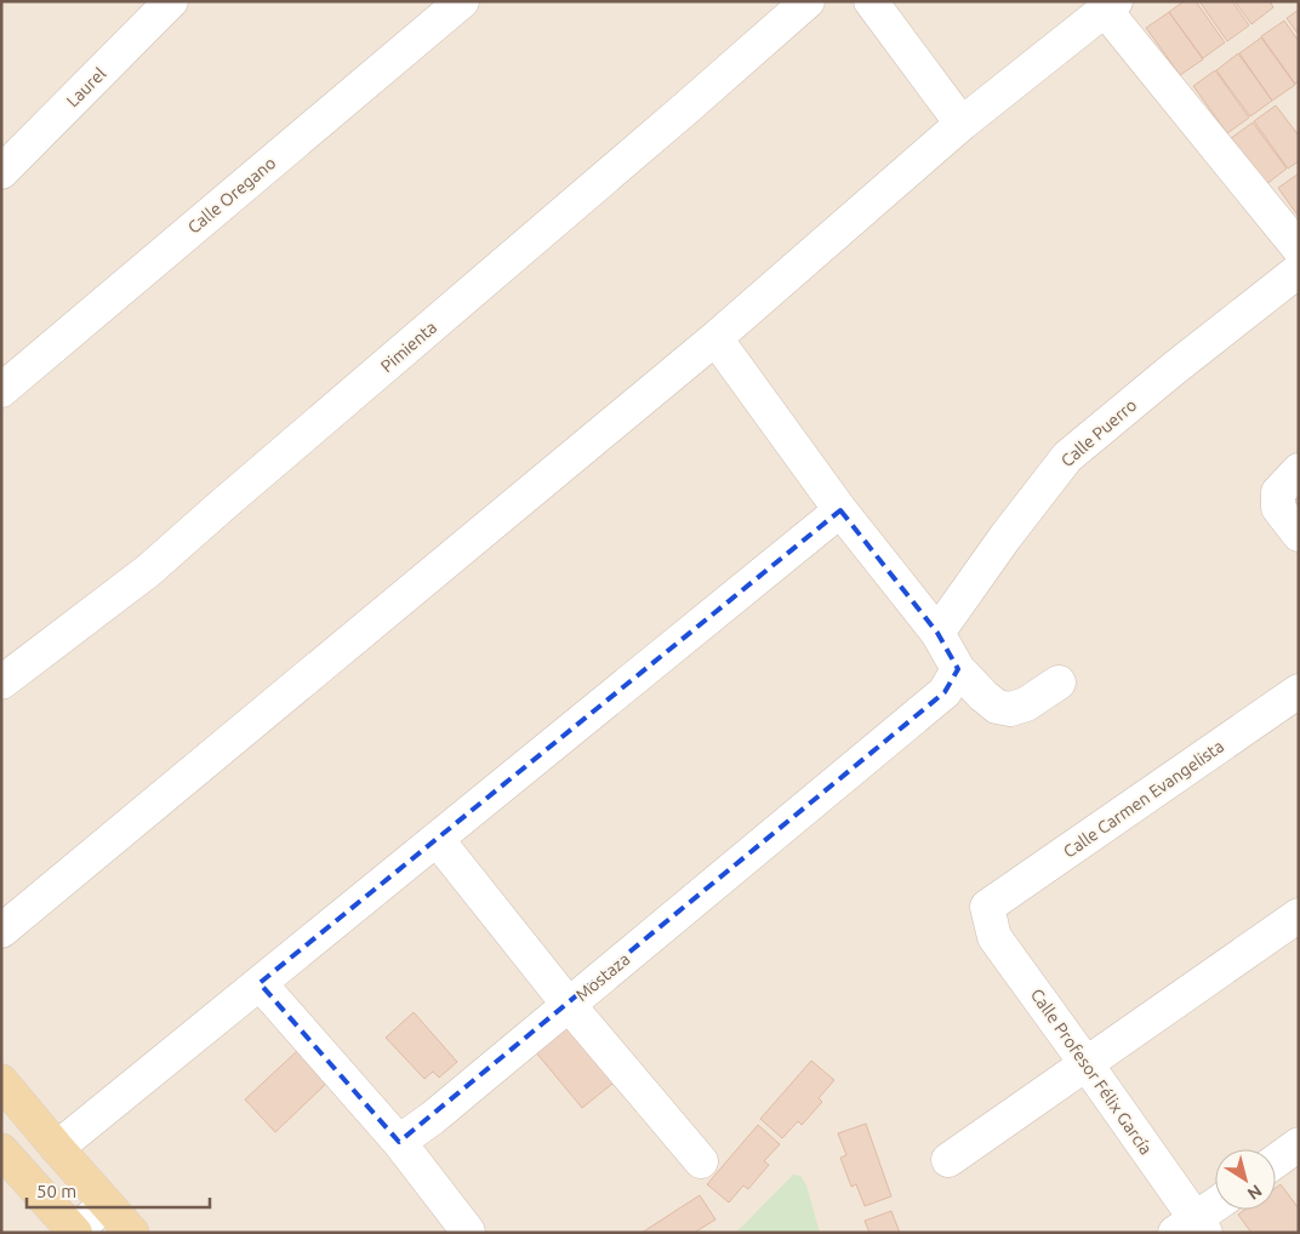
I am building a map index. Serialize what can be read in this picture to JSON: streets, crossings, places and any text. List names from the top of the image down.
{
  "streets": {
    "street": [
      "Laurel",
      "Calle Oregano",
      "Pimienta",
      "Calle Puerro",
      "Calle Carmen Evangelista",
      "Mostaza",
      "Calle Profesor Félix García"
    ]
  },
  "crossings": [
    ["Calle Carmen Evangelista", "Calle Profesor Félix García"]
  ],
  "scale_bar": "50 m",
  "north": "bottom right"
}
